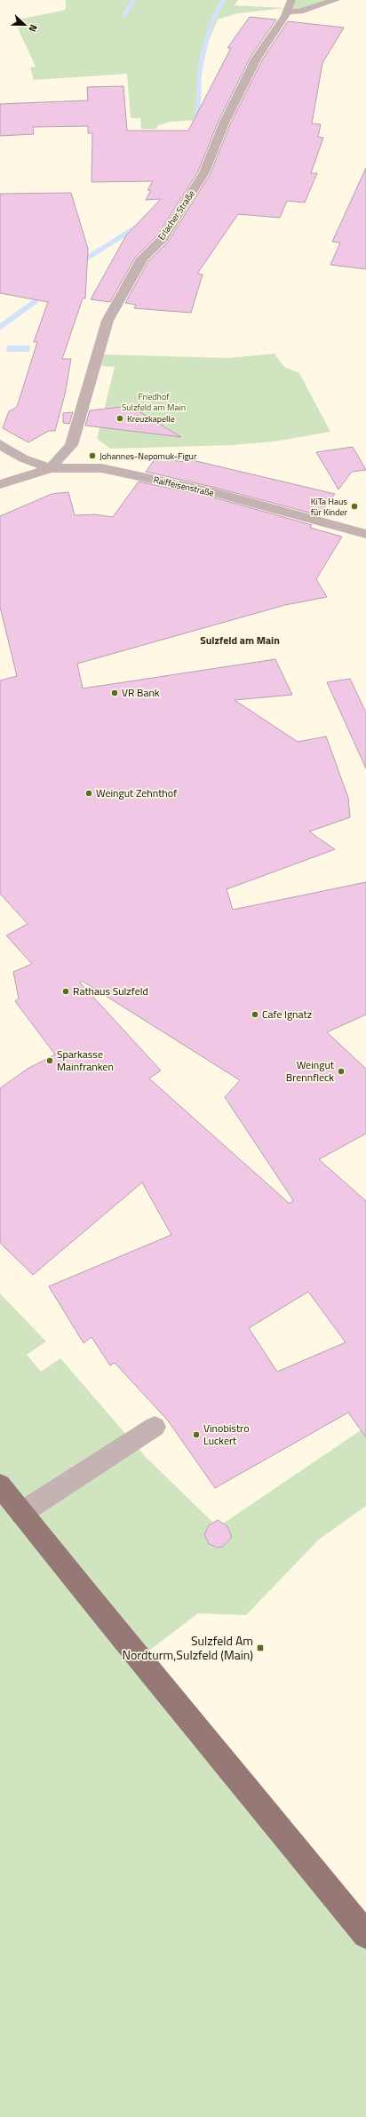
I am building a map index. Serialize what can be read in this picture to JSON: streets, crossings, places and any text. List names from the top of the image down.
{
  "streets": {
    "street": ["Erlacher Straße", "Raiffeisenstraße"]
  },
  "crossings": [
    ["Erlacher Straße", "Raiffeisenstraße"]
  ],
  "districts": ["Sulzfeld am Main"],
  "parks": ["Friedhof Sulzfeld am Main"],
  "places": {
    "other": [
      "Kreuzkapelle",
      "Johannes-Nepomuk-Figur",
      "KiTa Haus für Kinder",
      "VR Bank",
      "Weingut Zehnthof",
      "Rathaus Sulzfeld",
      "Cafe Ignatz",
      "Sparkasse Mainfranken",
      "Weingut Brennfleck",
      "Vinobistro Luckert"
    ],
    "transit": ["Sulzfeld Am Nordturm,Sulzfeld (Main)"]
  },
  "north": "right"
}
